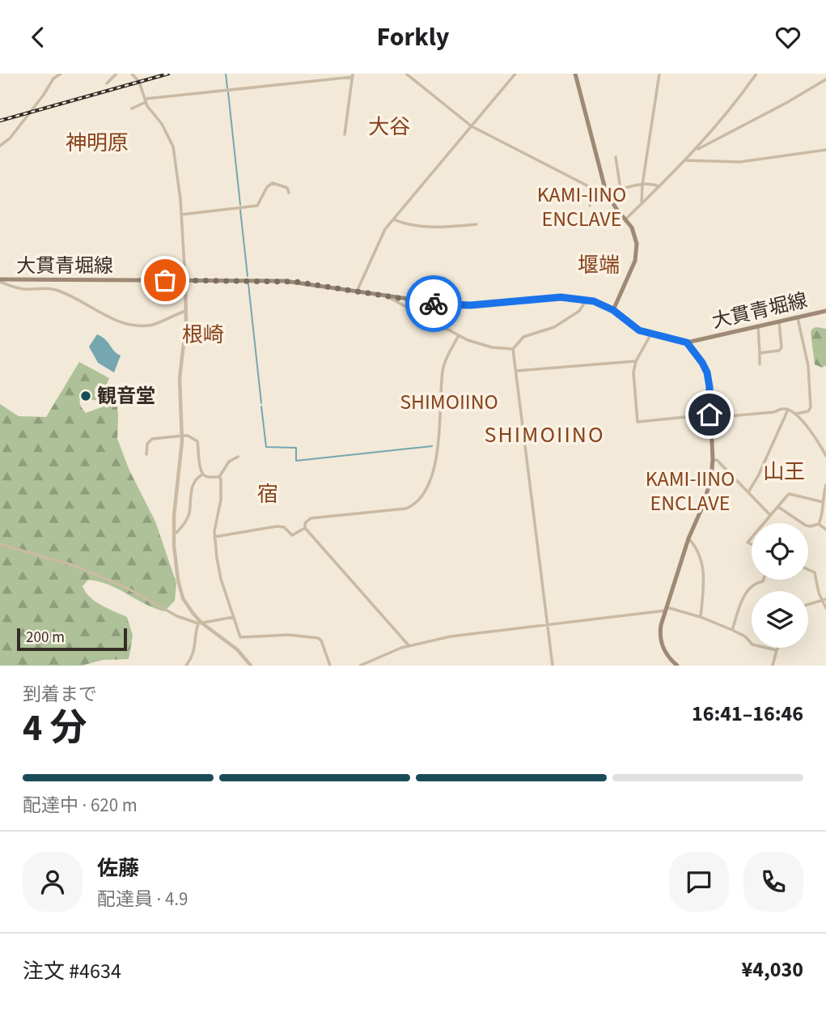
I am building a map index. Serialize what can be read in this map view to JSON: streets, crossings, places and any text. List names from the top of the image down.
{
  "streets": {
    "main road": ["大貫青堀線"]
  },
  "districts": [
    "大谷",
    "神明原",
    "KAMI-IINO ENCLAVE",
    "堰端",
    "根崎",
    "SHIMOIINO",
    "SHIMOIINO",
    "山王",
    "KAMI-IINO ENCLAVE",
    "宿"
  ],
  "places": ["観音堂"],
  "scale_bar": "200 m",
  "page": {
    "header": "Forkly",
    "scale": "200 m",
    "heading": ["4 分", "到着まで", "16:41–16:46"],
    "panel": [
      "佐藤",
      "配達員 · 4.9",
      "注文 #4634",
      "¥4,030"
    ],
    "bar": "配達中 · 620 m"
  }
}
